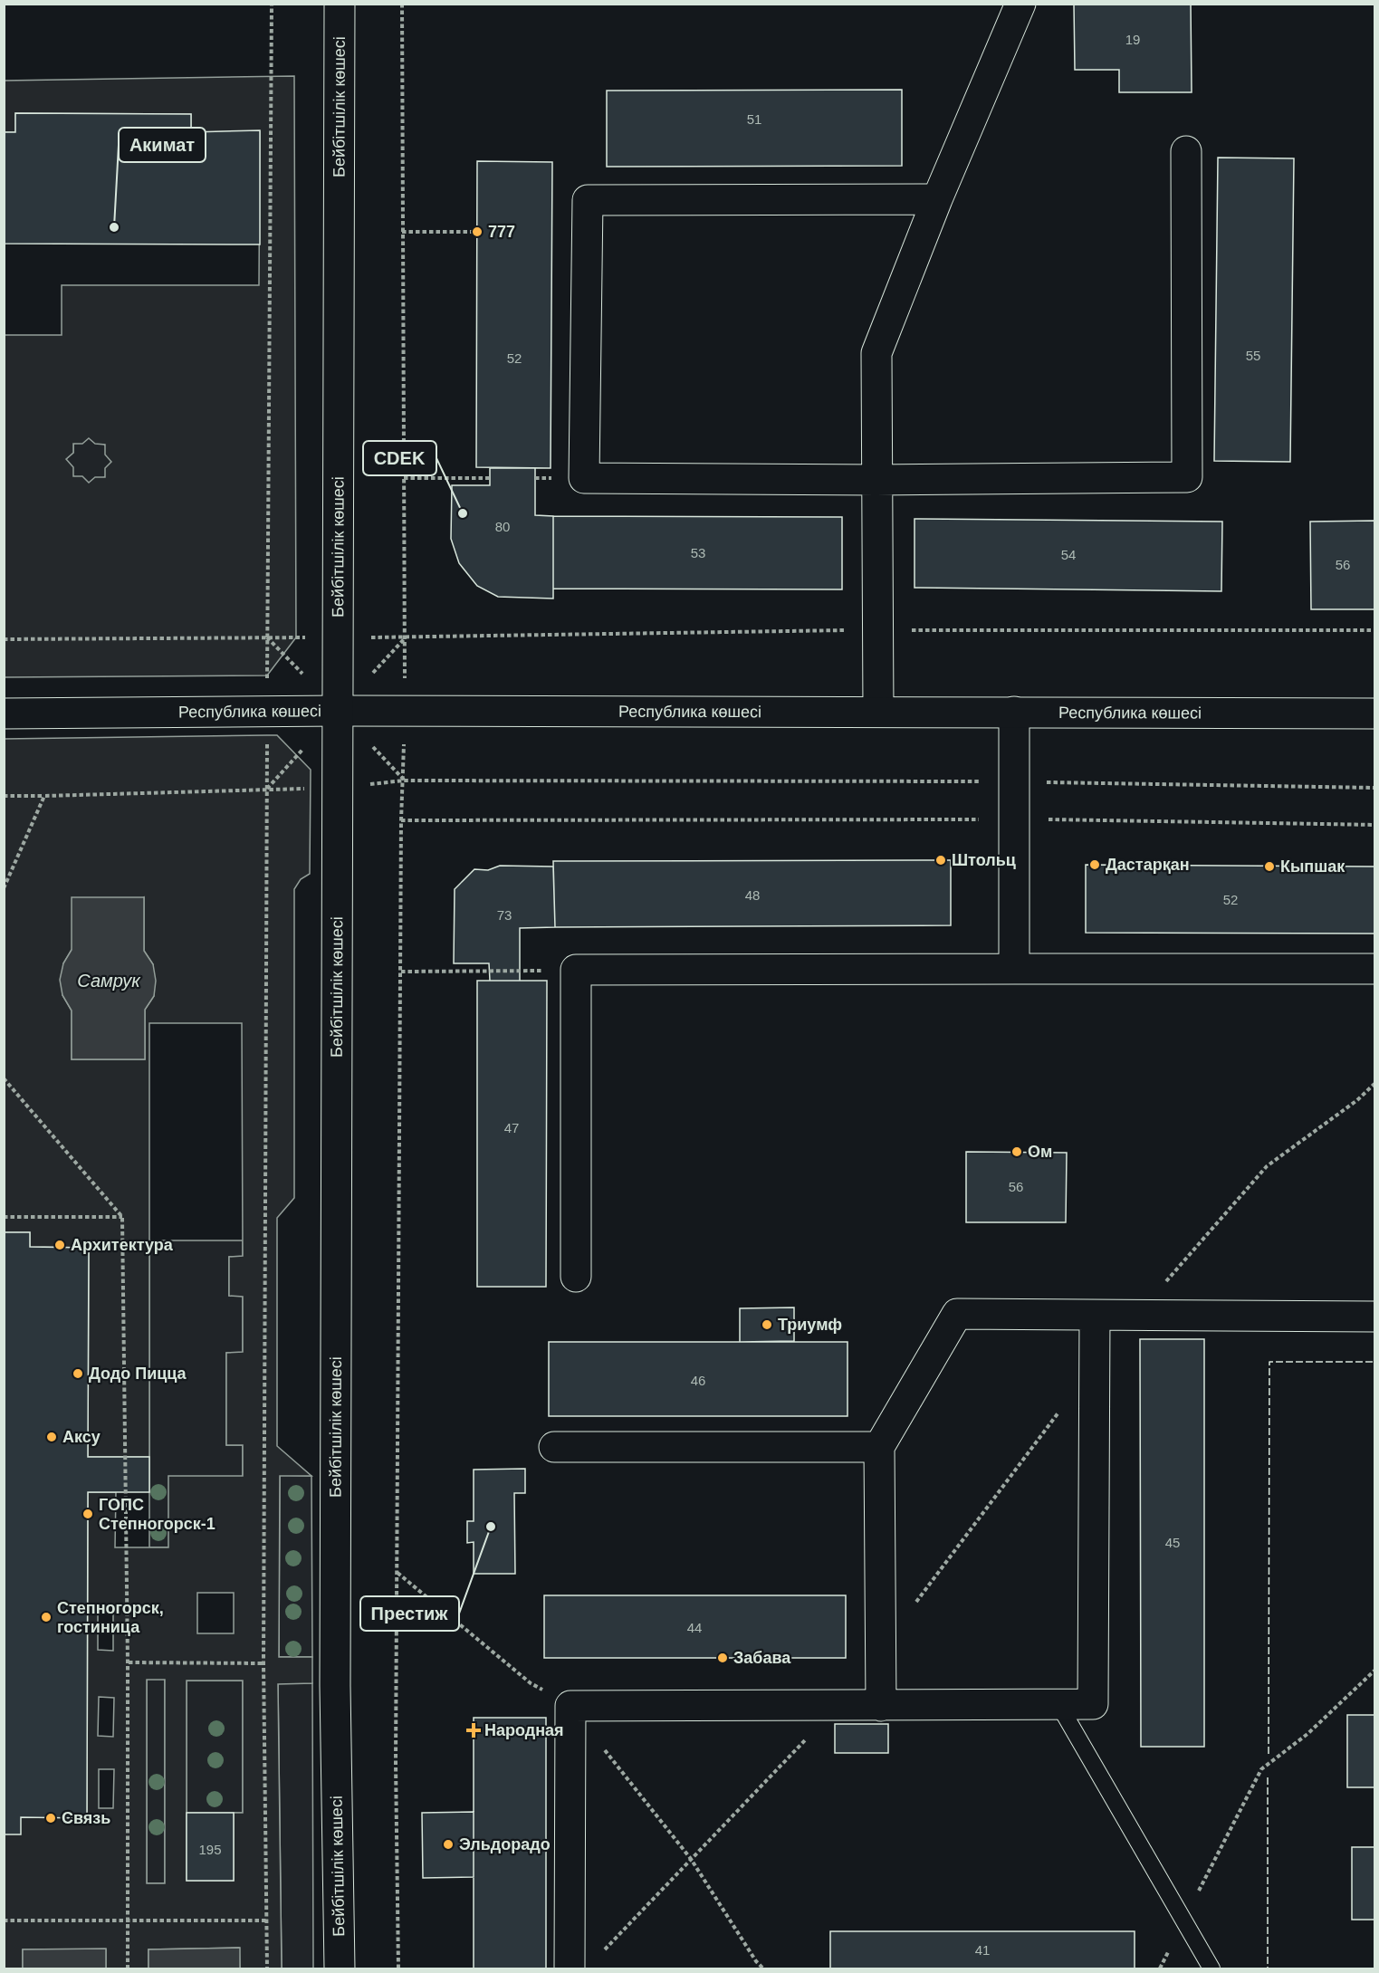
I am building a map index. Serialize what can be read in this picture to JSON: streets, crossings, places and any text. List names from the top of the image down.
{
  "streets": {
    "street": ["Бейбітшілік көшесі", "Республика көшесі"]
  },
  "crossings": [
    ["Бейбітшілік көшесі", "Республика көшесі"]
  ],
  "water": ["Самрук"],
  "places": {
    "other": [
      "Акимат",
      "777",
      "CDEK",
      "Штольц",
      "Дастарқан",
      "Кыпшак",
      "Ом",
      "Архитектура",
      "Триумф",
      "Додо Пицца",
      "Аксу",
      "ГОПС Степногорск-1",
      "Престиж",
      "Степногорск, гостиница",
      "Забава",
      "Связь",
      "Эльдорадо"
    ],
    "health": ["Народная"]
  },
  "house_numbers": [
    "19",
    "51",
    "55",
    "52",
    "80",
    "53",
    "54",
    "56",
    "48",
    "52",
    "73",
    "47",
    "56",
    "46",
    "45",
    "44",
    "195",
    "41"
  ]
}
